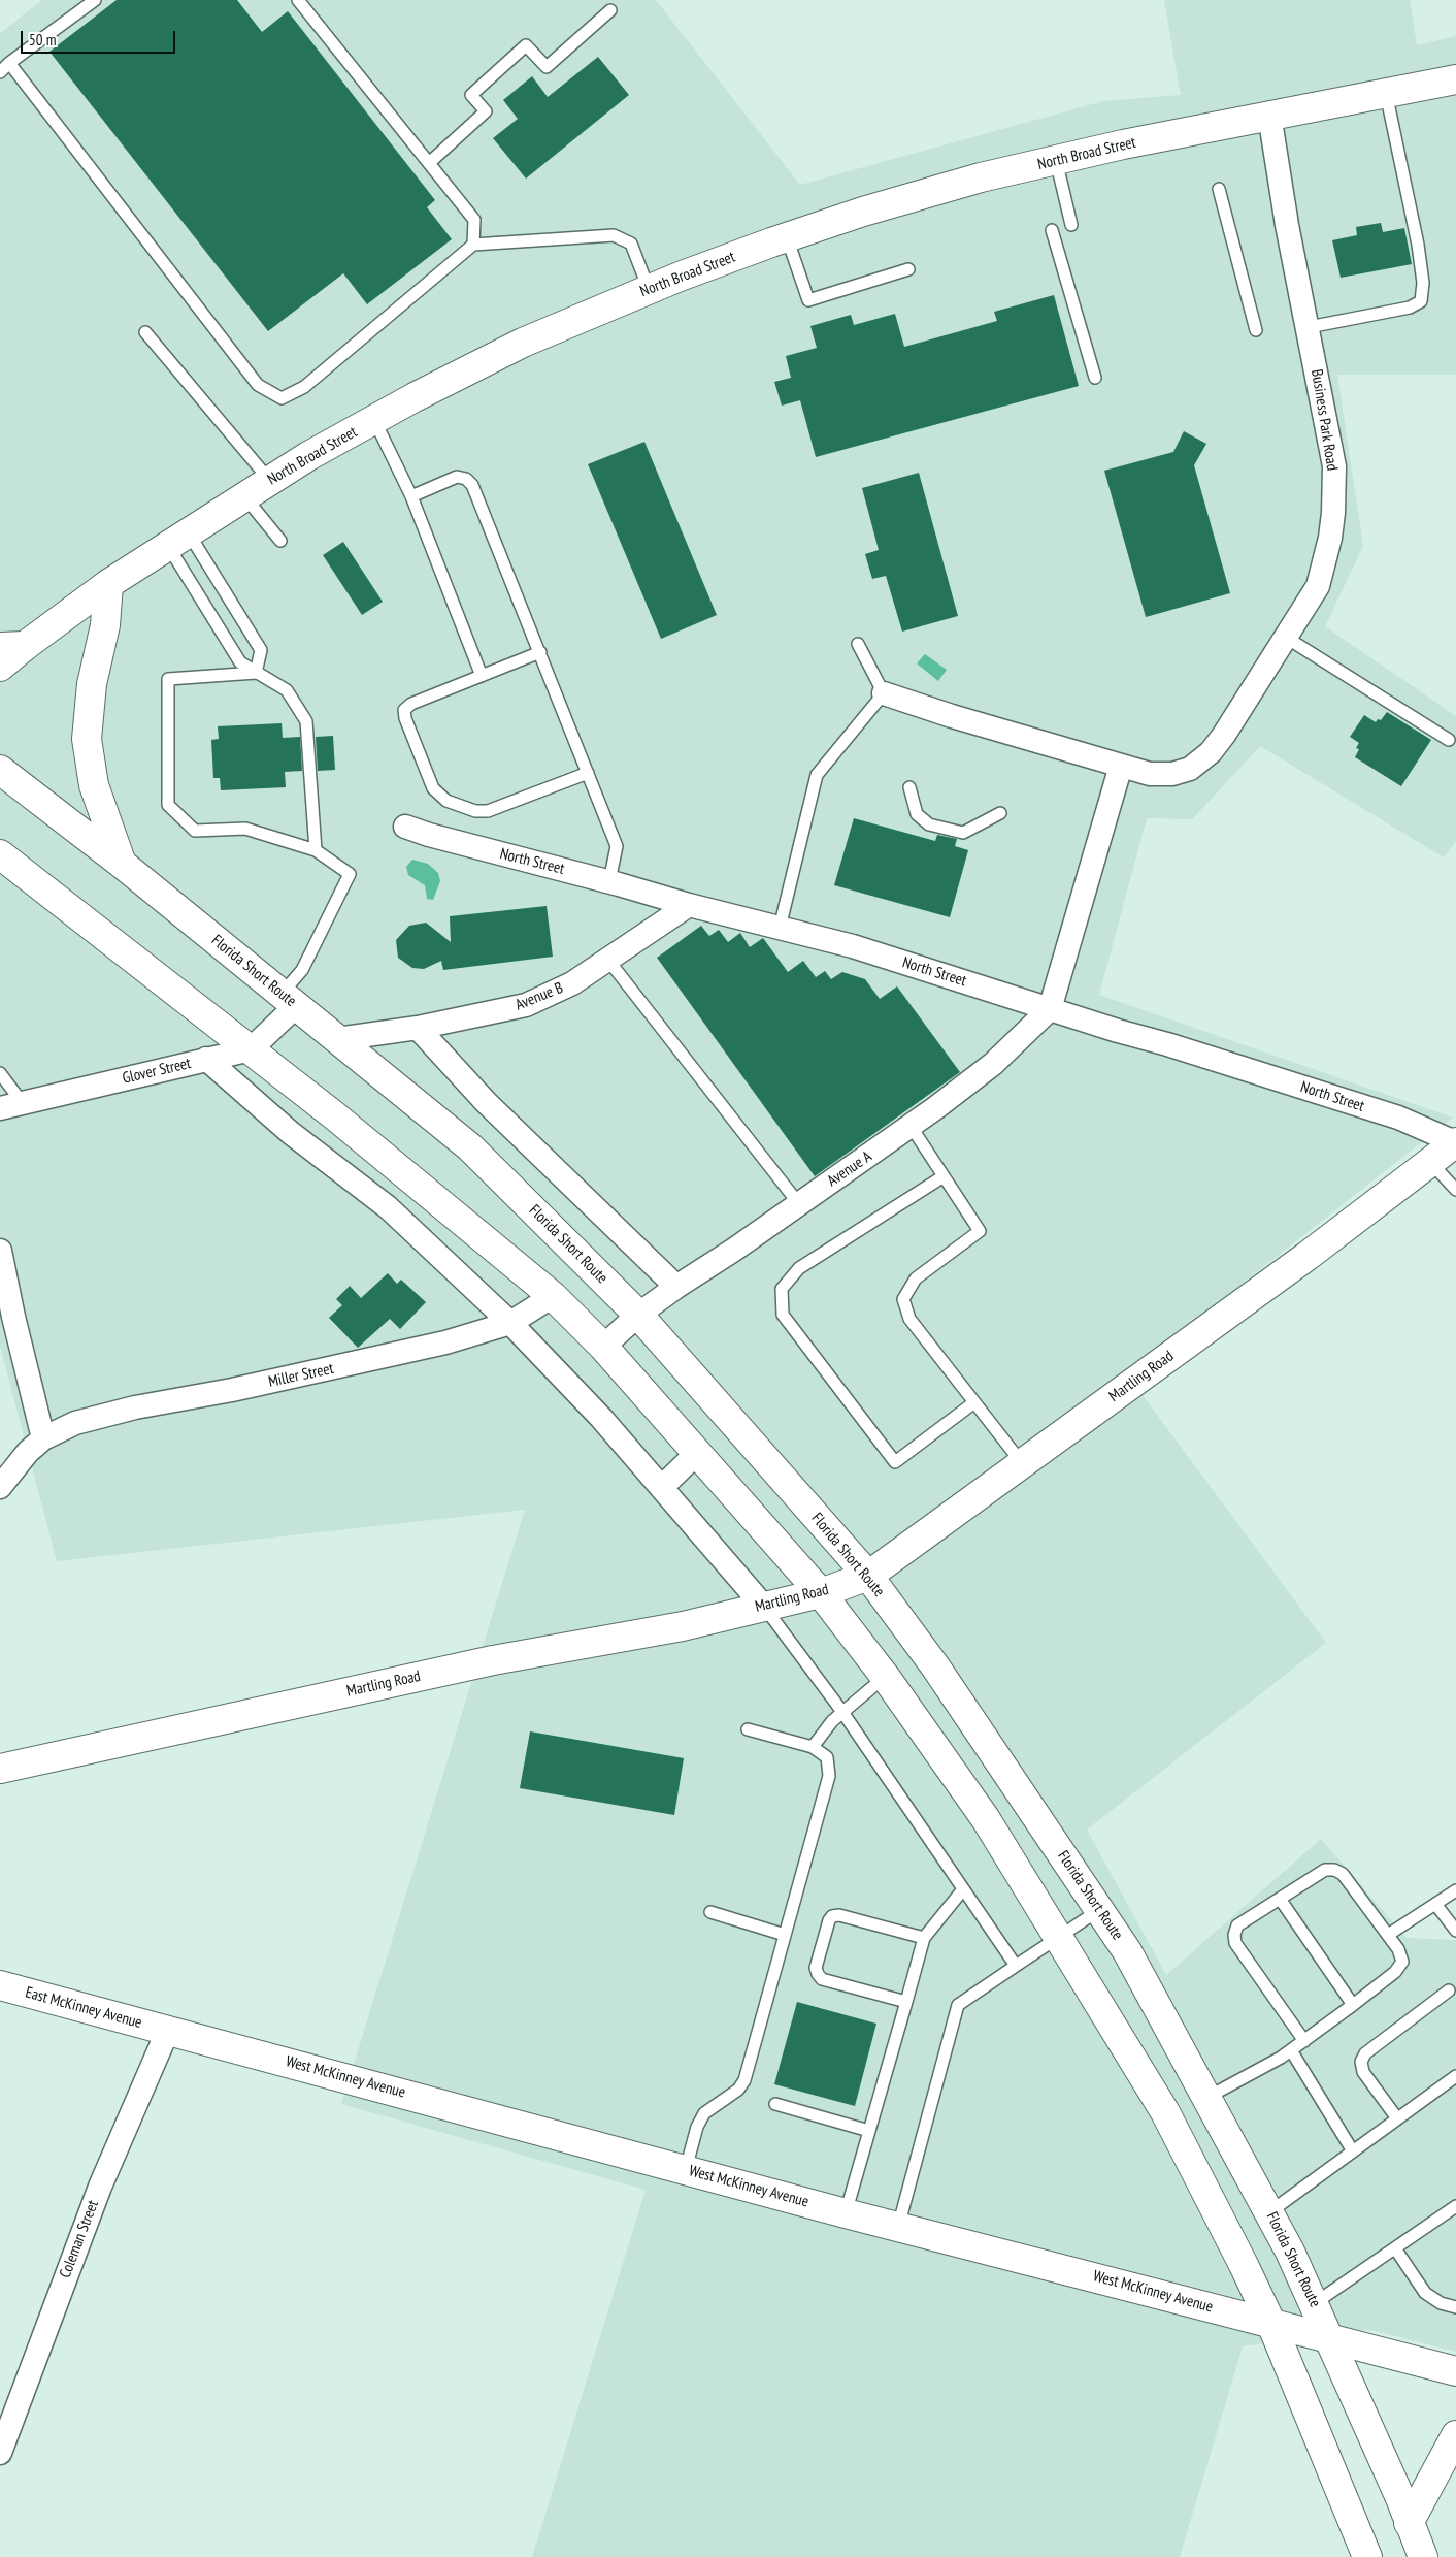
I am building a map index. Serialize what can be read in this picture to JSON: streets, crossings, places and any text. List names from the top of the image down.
{
  "streets": {
    "main road": [
      "North Broad Street",
      "Florida Short Route",
      "Martling Road",
      "East McKinney Avenue",
      "West McKinney Avenue"
    ],
    "street": [
      "Business Park Road",
      "North Street",
      "Avenue B",
      "Glover Street",
      "Avenue A",
      "Miller Street",
      "Coleman Street"
    ]
  },
  "crossings": [
    ["North Broad Street", "Business Park Road"],
    ["North Street", "Avenue B"],
    ["North Street", "Avenue A"],
    ["North Street", "Martling Road"],
    ["Florida Short Route", "Avenue B"],
    ["Florida Short Route", "Avenue A"],
    ["Florida Short Route", "Martling Road"],
    ["Florida Short Route", "West McKinney Avenue"],
    ["East McKinney Avenue", "West McKinney Avenue"],
    ["East McKinney Avenue", "Coleman Street"],
    ["West McKinney Avenue", "Coleman Street"]
  ],
  "scale_bar": "50 m"
}
